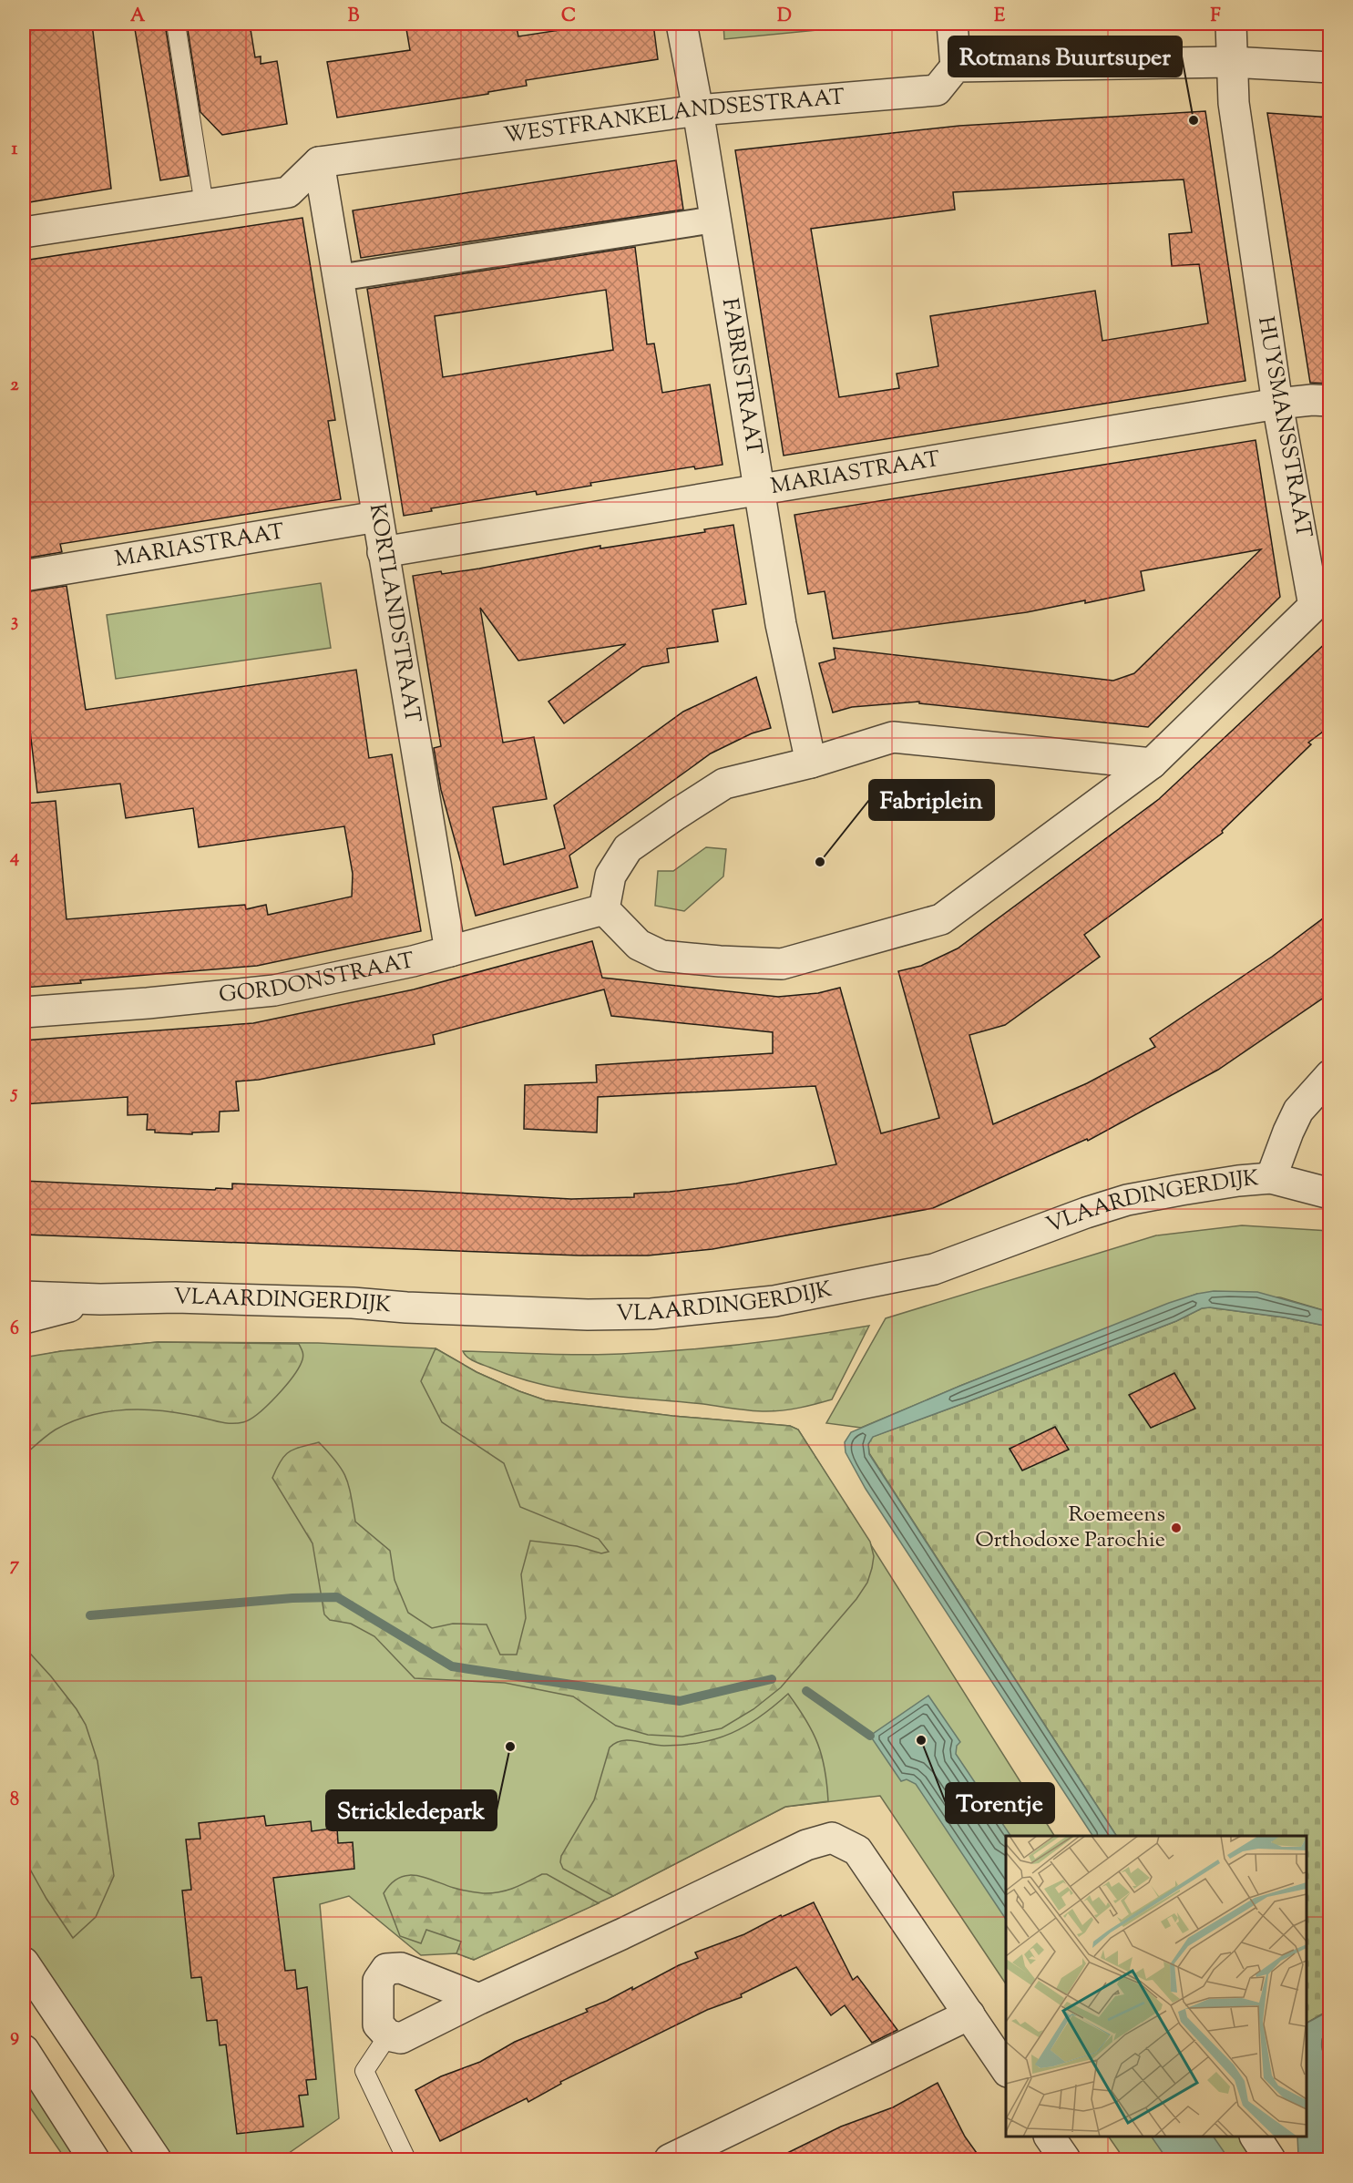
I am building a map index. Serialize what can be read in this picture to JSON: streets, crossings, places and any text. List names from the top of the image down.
{
  "streets": {
    "street": [
      "WESTFRANKELANDSESTRAAT",
      "FABRISTRAAT",
      "HUYSMANSSTRAAT",
      "MARIASTRAAT",
      "KORTLANDSTRAAT",
      "GORDONSTRAAT",
      "VLAARDINGERDIJK"
    ]
  },
  "crossings": [
    ["WESTFRANKELANDSESTRAAT", "FABRISTRAAT"],
    ["WESTFRANKELANDSESTRAAT", "KORTLANDSTRAAT"],
    ["FABRISTRAAT", "MARIASTRAAT"],
    ["HUYSMANSSTRAAT", "MARIASTRAAT"],
    ["HUYSMANSSTRAAT", "GORDONSTRAAT"],
    ["MARIASTRAAT", "KORTLANDSTRAAT"],
    ["KORTLANDSTRAAT", "GORDONSTRAAT"]
  ],
  "places": [
    "Rotmans Buurtsuper",
    "Fabriplein",
    "Roemeens Orthodoxe Parochie",
    "Torentje",
    "Strickledepark"
  ],
  "grid": {
    "columns": [
      "A",
      "B",
      "C",
      "D",
      "E",
      "F"
    ],
    "rows": [
      "1",
      "2",
      "3",
      "4",
      "5",
      "6",
      "7",
      "8",
      "9"
    ]
  }
}
